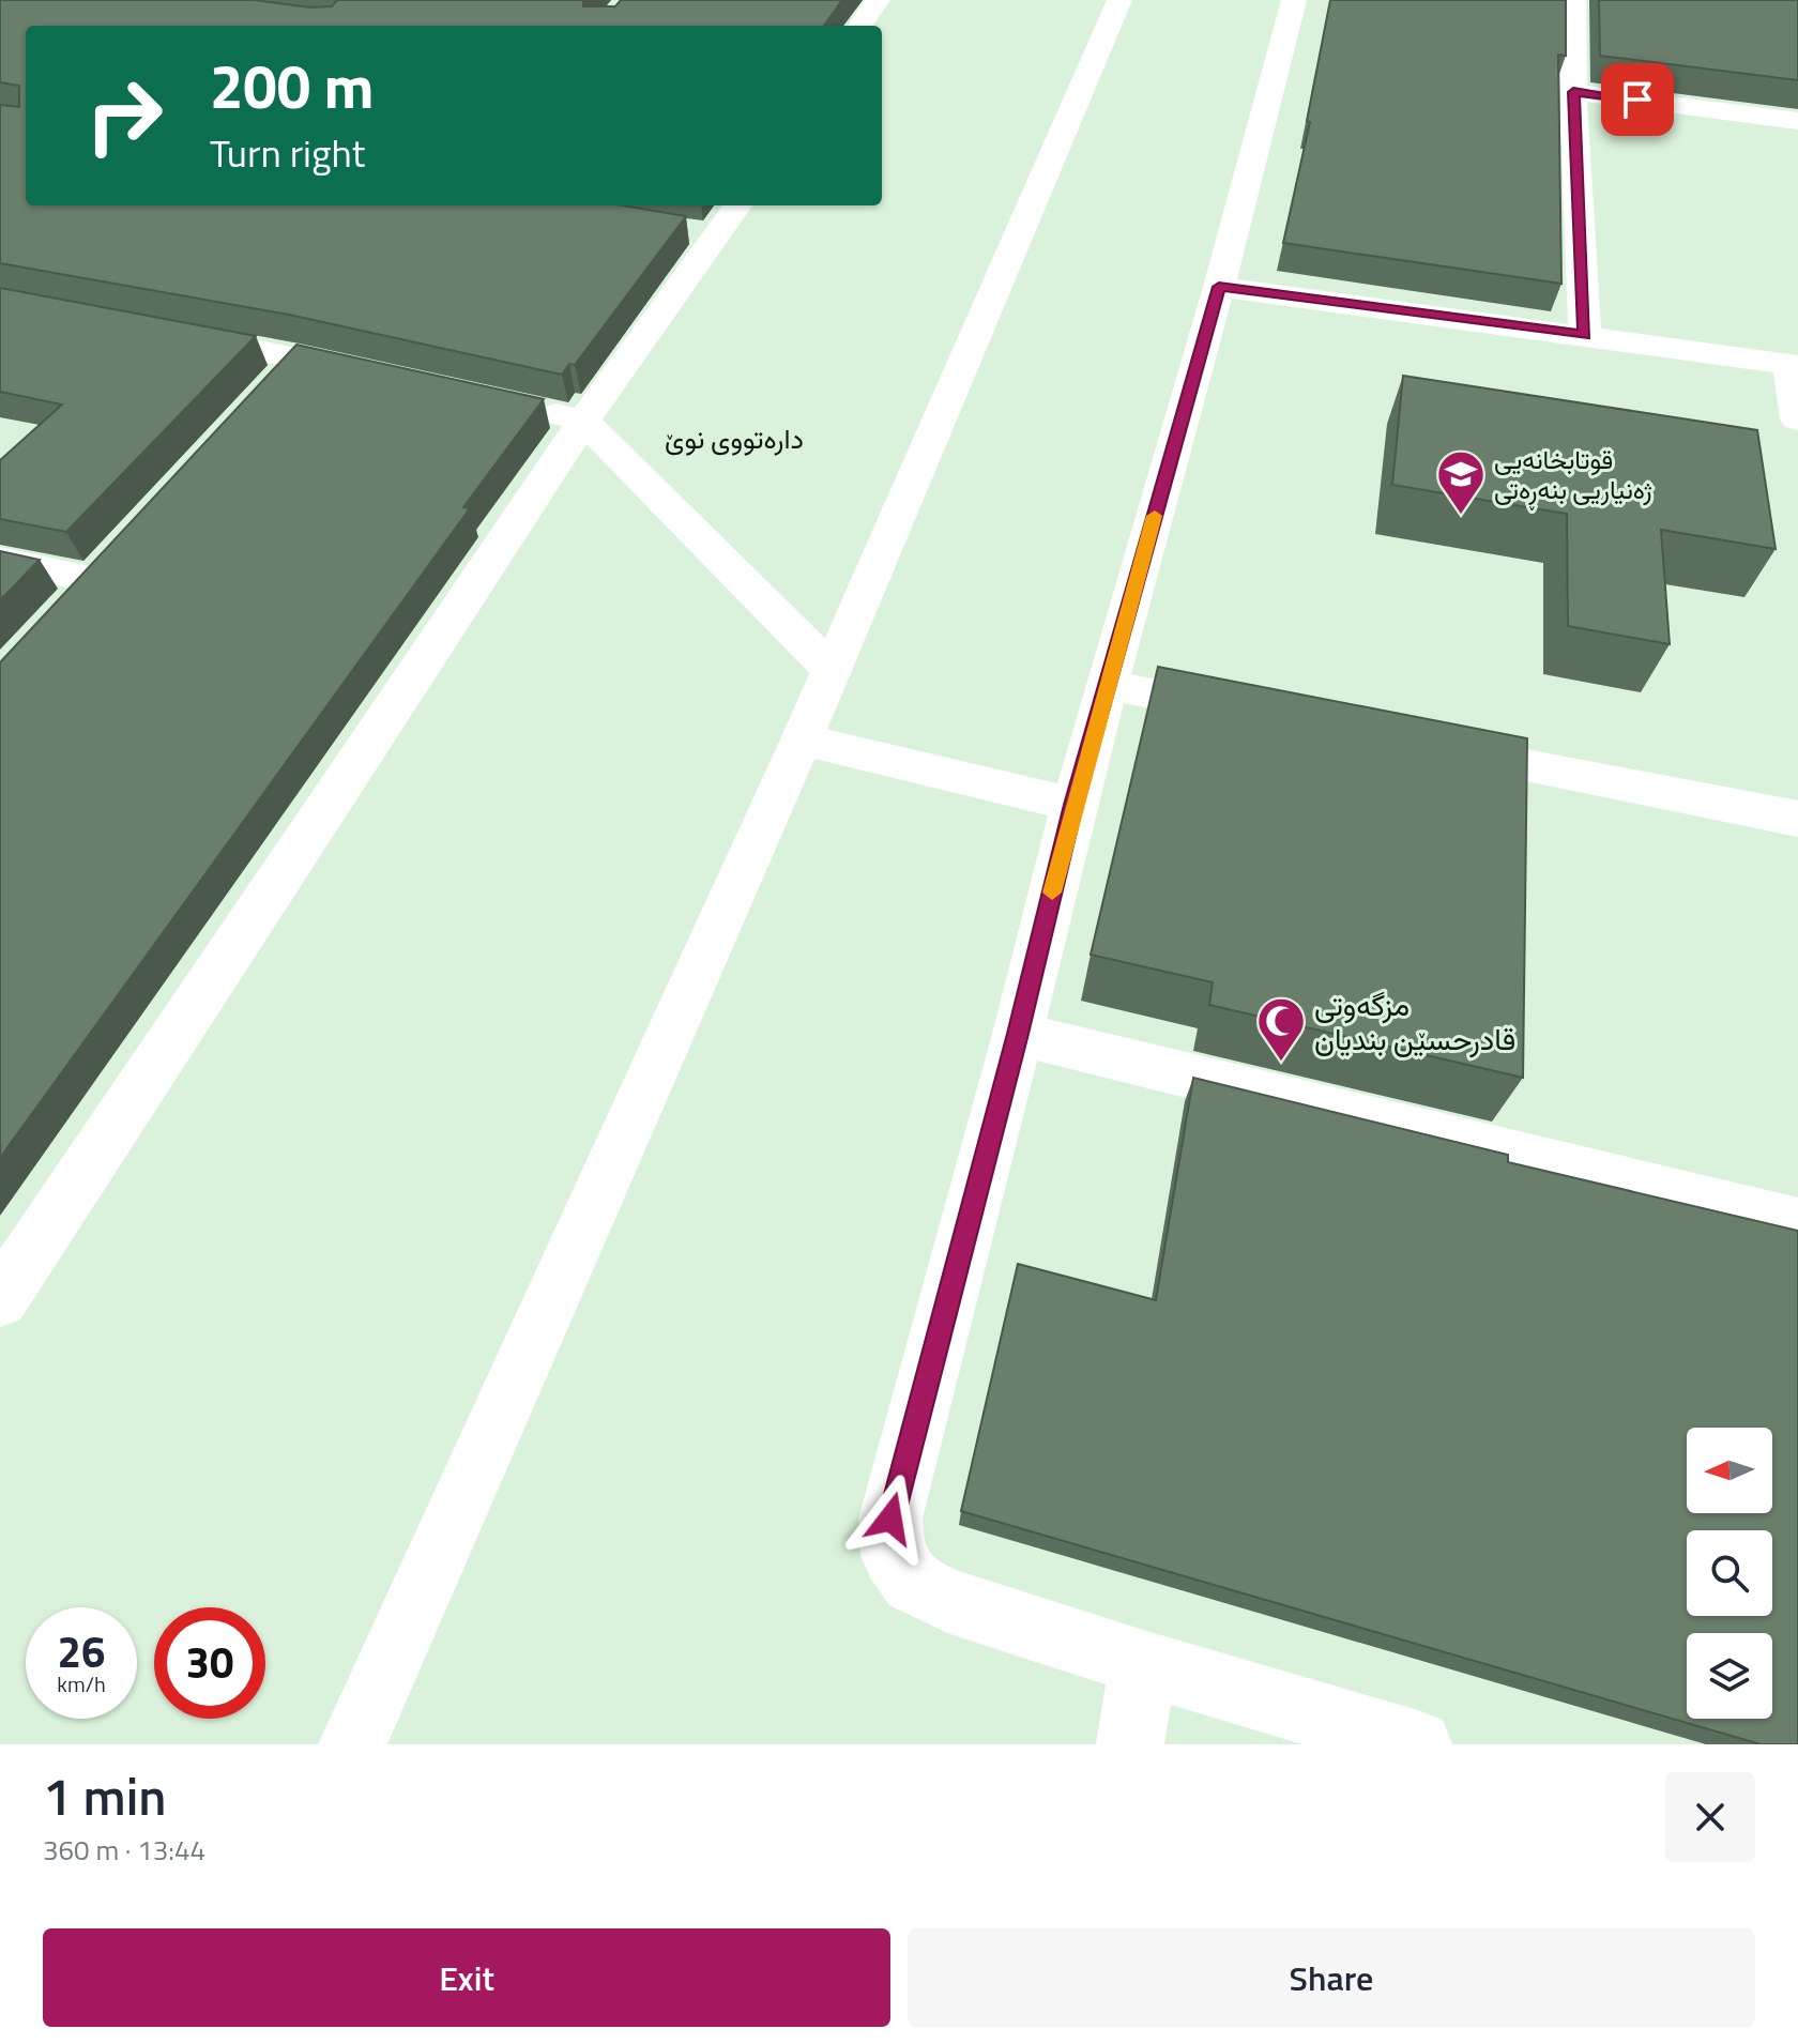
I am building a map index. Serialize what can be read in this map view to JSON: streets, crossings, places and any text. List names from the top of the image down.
{
  "districts": ["دارەتووی نوێ"],
  "places": {
    "school or university": ["قوتابخانەیی ژەنیاریی بنەڕەتی"],
    "mosque": ["مزگەوتی قادرحسێن بندیان"]
  },
  "north": "left",
  "page": {
    "turn": ["200 m", "Turn right"],
    "speed": "26 km/h",
    "limit": "30",
    "heading": ["1 min", "360 m · 13:44"],
    "buttons": ["Exit", "Share"]
  }
}
